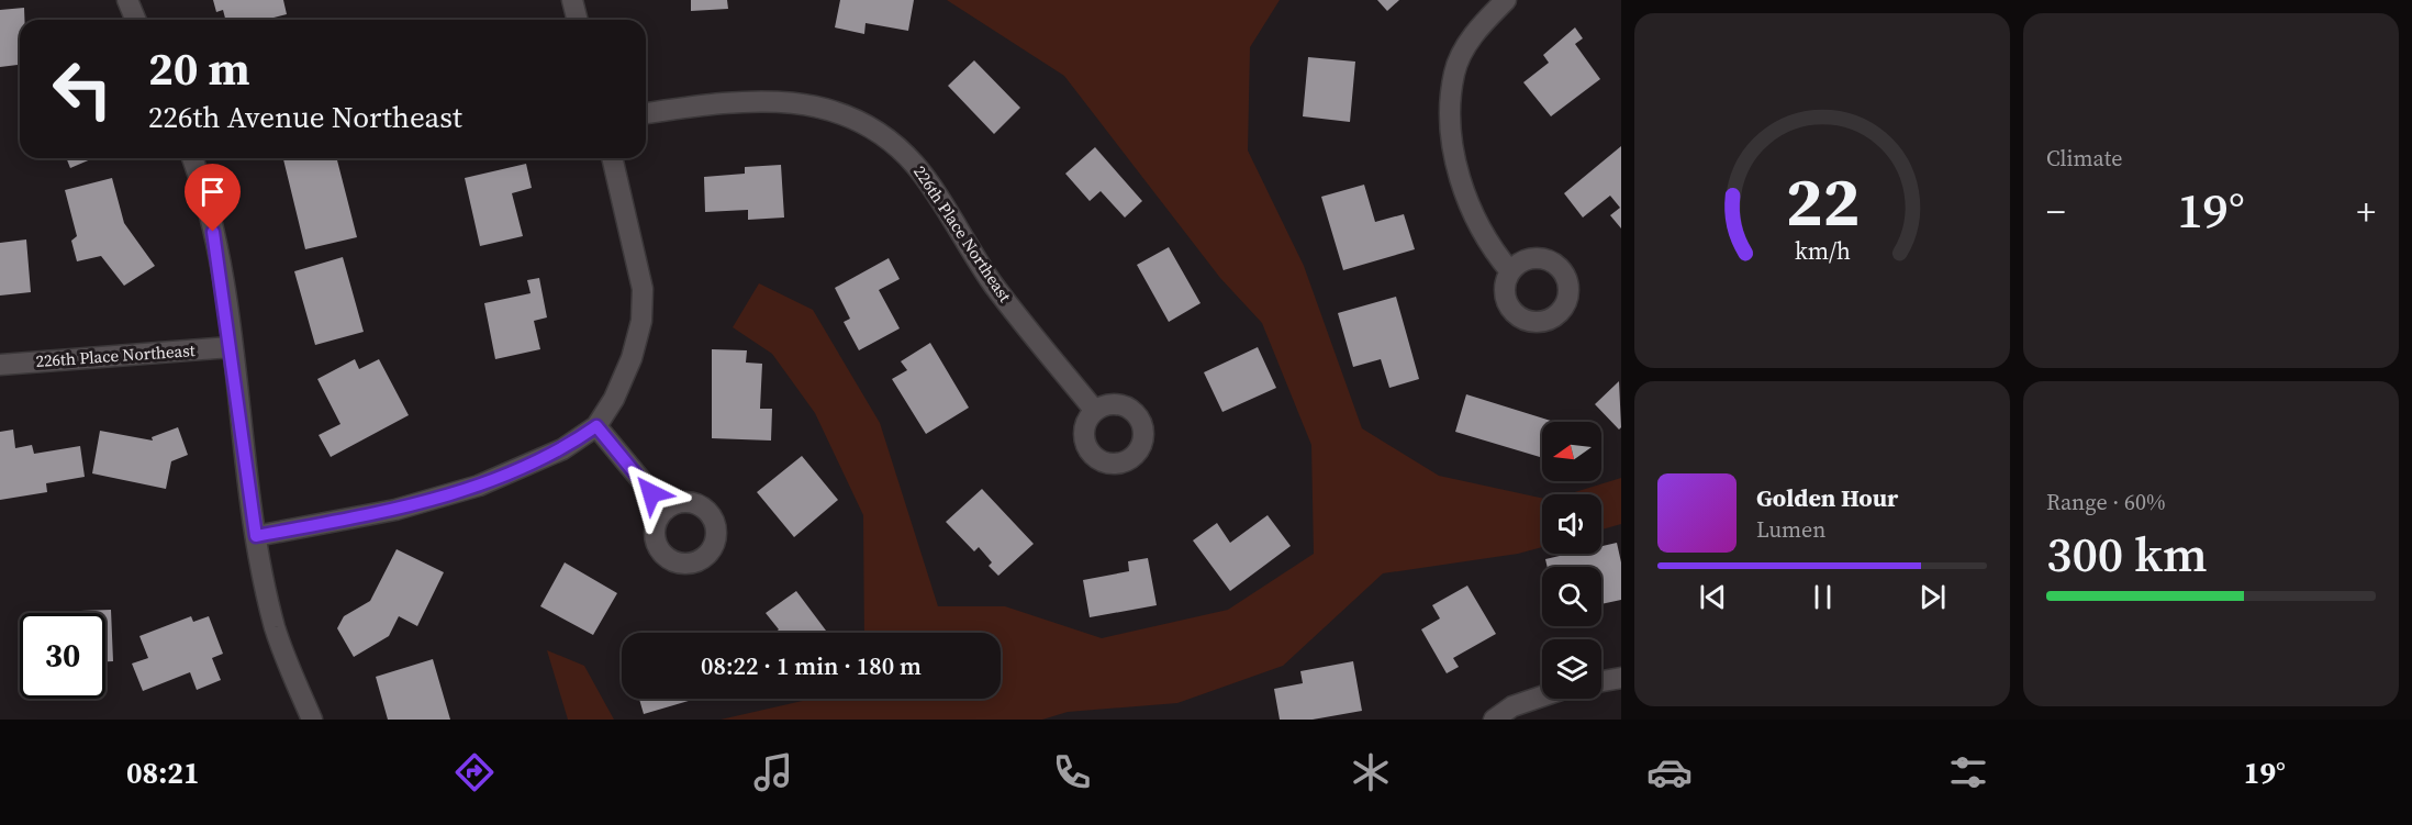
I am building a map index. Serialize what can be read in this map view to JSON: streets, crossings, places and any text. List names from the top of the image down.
{
  "streets": {
    "street": ["226th Place Northeast"]
  },
  "north": "left",
  "page": {
    "tile": [
      "Climate",
      ["Range · 60%", "300 km"]
    ],
    "turn": ["20 m", "226th Avenue Northeast"],
    "heat": ["−", "19°", "+"],
    "song": ["Golden Hour", "Lumen"],
    "limit": "30",
    "trip": "08:22 · 1 min · 180 m",
    "tabs": ["08:21", "19°"],
    "gauge": ["22", "km/h"]
  }
}
